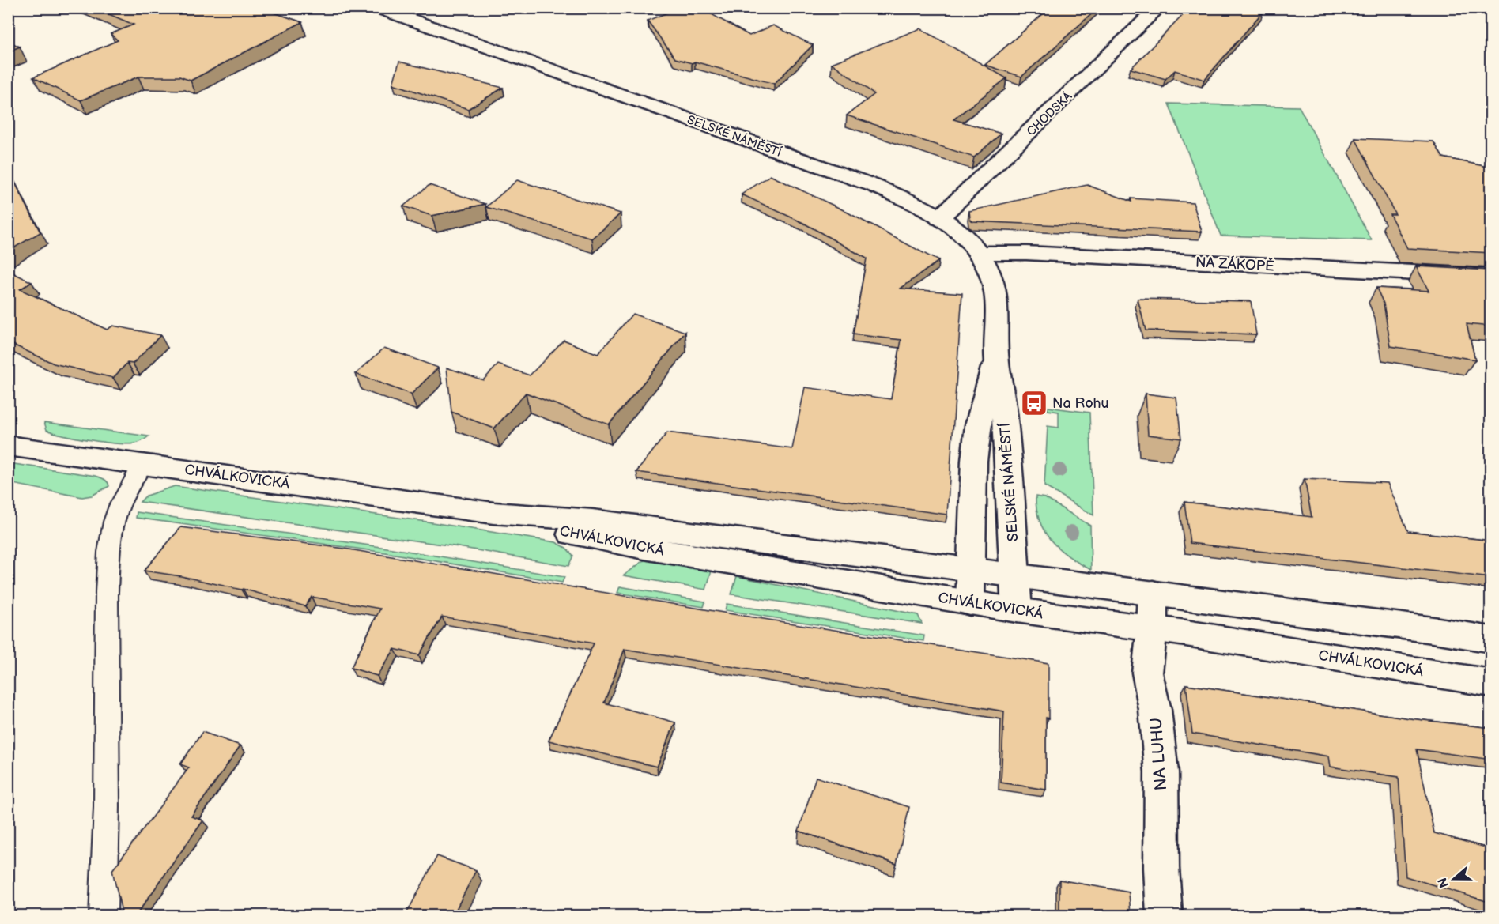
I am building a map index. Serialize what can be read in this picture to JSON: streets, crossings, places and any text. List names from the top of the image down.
{
  "streets": {
    "street": [
      "CHODSKÁ",
      "SELSKÉ NÁMĚSTÍ",
      "NA ZÁKOPĚ",
      "CHVÁLKOVICKÁ",
      "NA LUHU"
    ]
  },
  "crossings": [
    ["CHODSKÁ", "SELSKÉ NÁMĚSTÍ"],
    ["SELSKÉ NÁMĚSTÍ", "NA ZÁKOPĚ"],
    ["SELSKÉ NÁMĚSTÍ", "CHVÁLKOVICKÁ"],
    ["CHVÁLKOVICKÁ", "NA LUHU"]
  ],
  "places": {
    "bus stop": ["Na Rohu"]
  },
  "north": "left"
}
